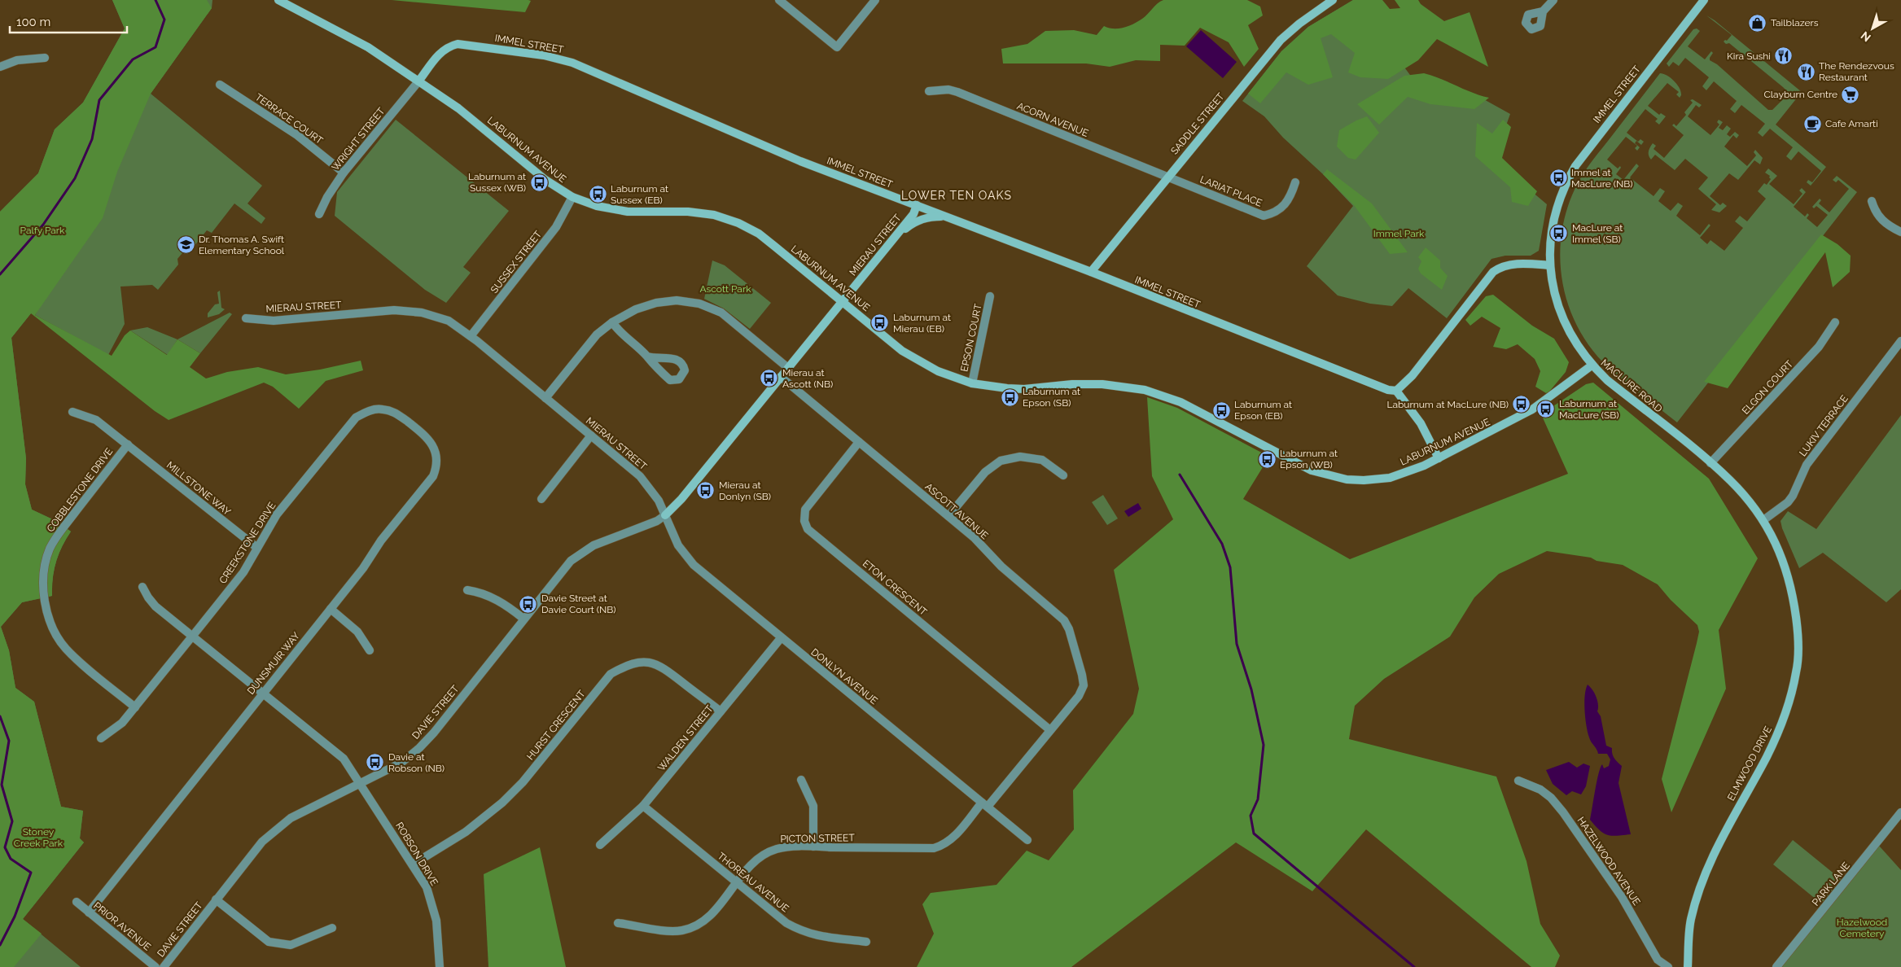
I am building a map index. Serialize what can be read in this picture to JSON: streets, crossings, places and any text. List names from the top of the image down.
{
  "streets": {
    "street": [
      "IMMEL STREET",
      "TERRACE COURT",
      "ACORN AVENUE",
      "SADDLE STREET",
      "WRIGHT STREET",
      "LABURNUM AVENUE",
      "LARIAT PLACE",
      "MIERAU STREET",
      "SUSSEX STREET",
      "EPSON COURT",
      "MACLURE ROAD",
      "ELGON COURT",
      "LUKIV TERRACE",
      "MILLSTONE WAY",
      "COBBLESTONE DRIVE",
      "ASCOTT AVENUE",
      "CREEKSTONE DRIVE",
      "ETON CRESCENT",
      "DUNSMUIR WAY",
      "DONLYN AVENUE",
      "DAVIE STREET",
      "HURST CRESCENT",
      "WALDEN STREET",
      "ELMWOOD DRIVE",
      "PICTON STREET",
      "ROBSON DRIVE",
      "HAZELWOOD AVENUE",
      "THOREAU AVENUE",
      "PARK LANE",
      "PRIOR AVENUE"
    ]
  },
  "crossings": [
    ["IMMEL STREET", "SADDLE STREET"],
    ["IMMEL STREET", "WRIGHT STREET"],
    ["IMMEL STREET", "LABURNUM AVENUE"],
    ["IMMEL STREET", "MIERAU STREET"],
    ["IMMEL STREET", "MACLURE ROAD"],
    ["TERRACE COURT", "WRIGHT STREET"],
    ["ACORN AVENUE", "SADDLE STREET"],
    ["ACORN AVENUE", "LARIAT PLACE"],
    ["SADDLE STREET", "LARIAT PLACE"],
    ["WRIGHT STREET", "LABURNUM AVENUE"],
    ["LABURNUM AVENUE", "MIERAU STREET"],
    ["LABURNUM AVENUE", "SUSSEX STREET"],
    ["LABURNUM AVENUE", "EPSON COURT"],
    ["LABURNUM AVENUE", "MACLURE ROAD"],
    ["MIERAU STREET", "SUSSEX STREET"],
    ["MIERAU STREET", "ASCOTT AVENUE"],
    ["MIERAU STREET", "DONLYN AVENUE"],
    ["MIERAU STREET", "DAVIE STREET"],
    ["MACLURE ROAD", "ELGON COURT"],
    ["MACLURE ROAD", "LUKIV TERRACE"],
    ["MACLURE ROAD", "ELMWOOD DRIVE"],
    ["LUKIV TERRACE", "ELMWOOD DRIVE"],
    ["MILLSTONE WAY", "COBBLESTONE DRIVE"],
    ["MILLSTONE WAY", "CREEKSTONE DRIVE"],
    ["COBBLESTONE DRIVE", "CREEKSTONE DRIVE"],
    ["ASCOTT AVENUE", "ETON CRESCENT"],
    ["ASCOTT AVENUE", "PICTON STREET"],
    ["CREEKSTONE DRIVE", "DUNSMUIR WAY"],
    ["CREEKSTONE DRIVE", "ROBSON DRIVE"],
    ["ETON CRESCENT", "PICTON STREET"],
    ["DUNSMUIR WAY", "ROBSON DRIVE"],
    ["DUNSMUIR WAY", "PRIOR AVENUE"],
    ["DONLYN AVENUE", "DAVIE STREET"],
    ["DONLYN AVENUE", "WALDEN STREET"],
    ["DONLYN AVENUE", "PICTON STREET"],
    ["DAVIE STREET", "ROBSON DRIVE"],
    ["HURST CRESCENT", "WALDEN STREET"],
    ["HURST CRESCENT", "ROBSON DRIVE"],
    ["WALDEN STREET", "THOREAU AVENUE"],
    ["PICTON STREET", "THOREAU AVENUE"]
  ],
  "districts": ["LOWER TEN OAKS"],
  "parks": [
    "Palfy Park",
    "Immel Park",
    "Ascott Park",
    "Stoney Creek Park",
    "Hazelwood Cemetery"
  ],
  "places": {
    "shop": ["Tailblazers"],
    "restaurant": ["Kira Sushi", "The Rendezvous Restaurant"],
    "supermarket": ["Clayburn Centre"],
    "cafe": ["Cafe Amarti"],
    "bus stop": [
      "Immel at MacLure (NB)",
      "Laburnum at Sussex (WB)",
      "Laburnum at Sussex (EB)",
      "MacLure at Immel (SB)",
      "Laburnum at Mierau (EB)",
      "Mierau at Ascott (NB)",
      "Laburnum at Epson (SB)",
      "Laburnum at MacLure (NB)",
      "Laburnum at MacLure (SB)",
      "Laburnum at Epson (EB)",
      "Laburnum at Epson (WB)",
      "Mierau at Donlyn (SB)",
      "Davie Street at Davie Court (NB)",
      "Davie at Robson (NB)"
    ],
    "school or university": ["Dr. Thomas A. Swift Elementary School"]
  },
  "scale_bar": "100 m",
  "north": "bottom left"
}
